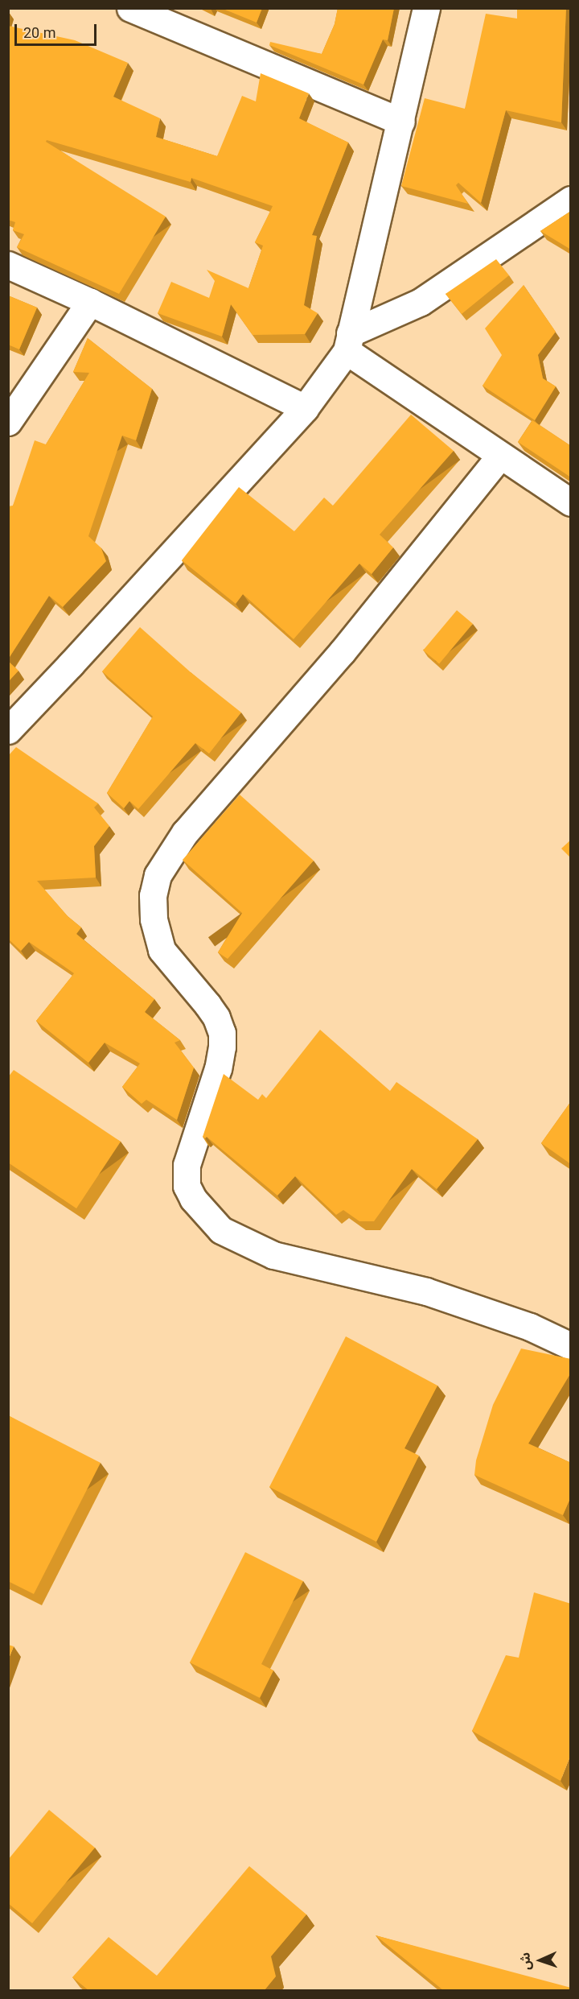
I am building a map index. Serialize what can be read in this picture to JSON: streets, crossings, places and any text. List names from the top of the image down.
{
  "scale_bar": "20 m",
  "north": "left"
}
